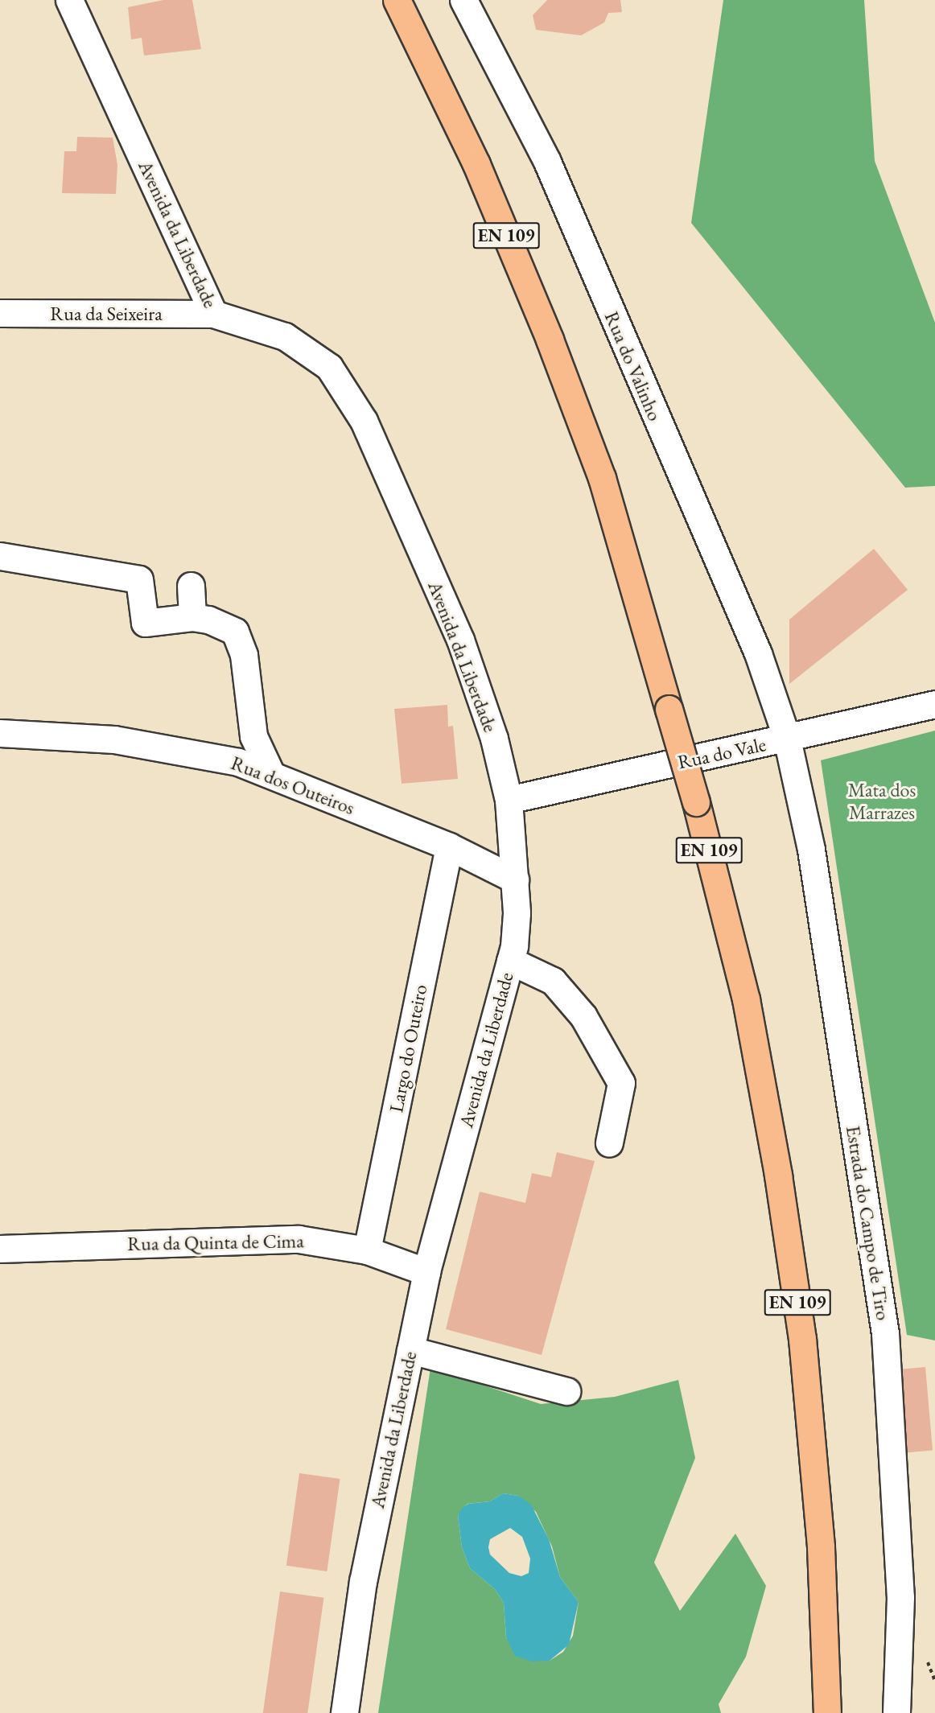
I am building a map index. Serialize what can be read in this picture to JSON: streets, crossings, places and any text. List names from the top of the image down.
{
  "streets": {
    "main road": ["EN 109"],
    "street": [
      "Avenida da Liberdade",
      "Rua da Seixeira",
      "Rua do Valinho",
      "Rua do Vale",
      "Rua dos Outeiros",
      "Largo do Outeiro",
      "Estrada do Campo de Tiro",
      "Rua da Quinta de Cima"
    ]
  },
  "crossings": [
    ["Avenida da Liberdade", "Rua da Seixeira"],
    ["Avenida da Liberdade", "Rua do Vale"],
    ["Avenida da Liberdade", "Rua dos Outeiros"],
    ["Avenida da Liberdade", "Rua da Quinta de Cima"],
    ["Rua do Valinho", "Rua do Vale"],
    ["Rua do Valinho", "Estrada do Campo de Tiro"],
    ["Rua do Vale", "Estrada do Campo de Tiro"],
    ["Rua dos Outeiros", "Largo do Outeiro"],
    ["Largo do Outeiro", "Rua da Quinta de Cima"]
  ],
  "parks": ["Mata dos Marrazes"]
}
